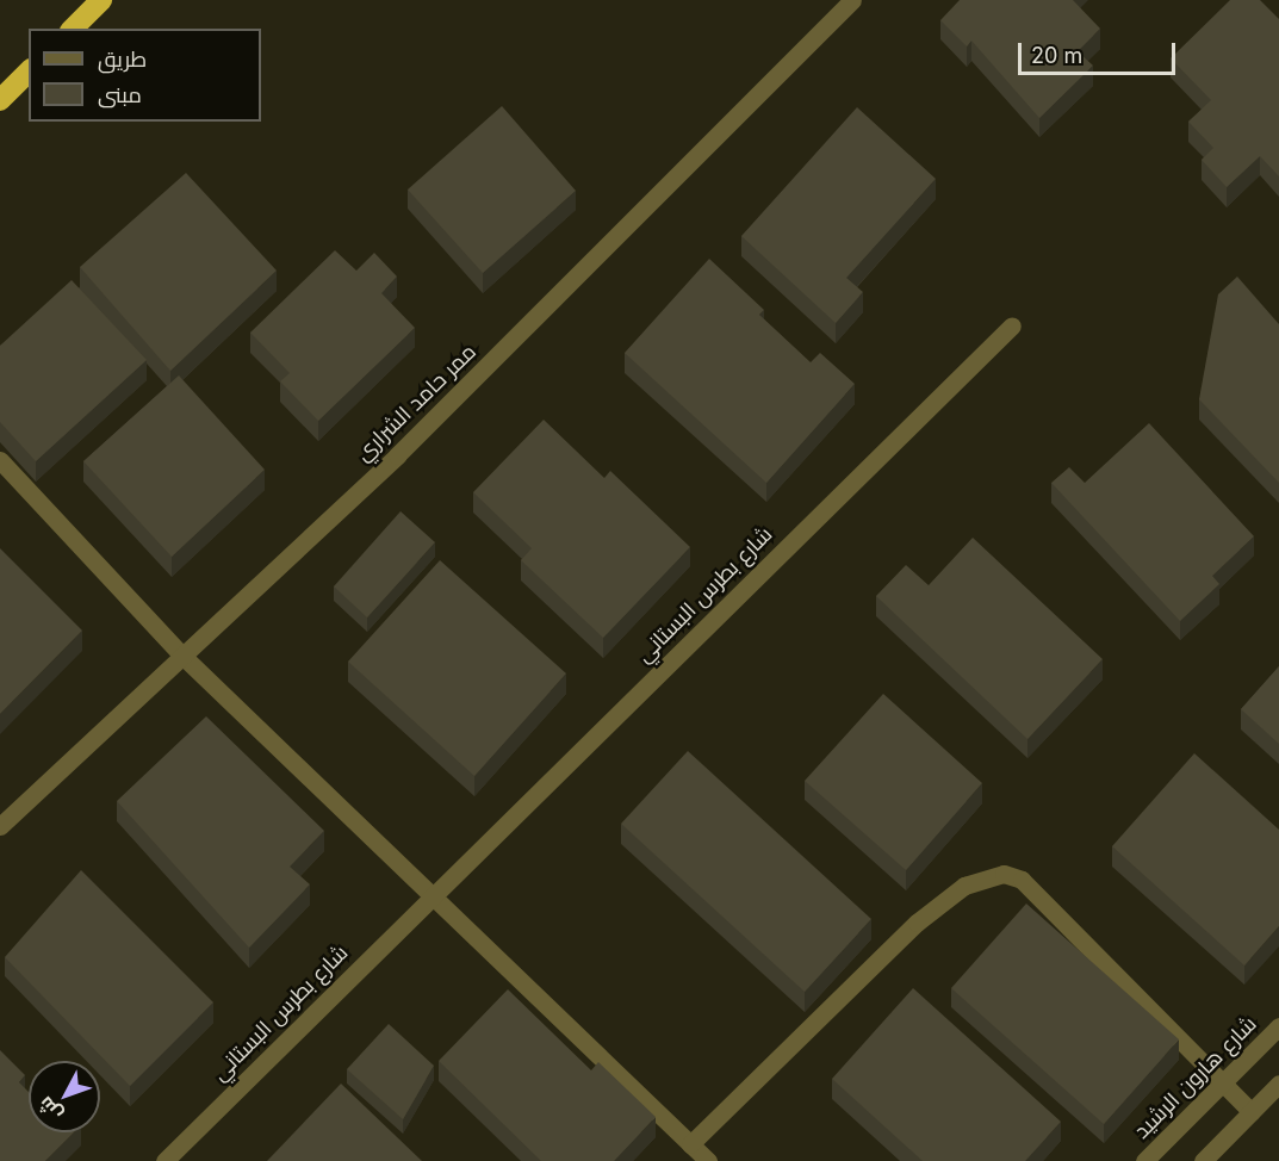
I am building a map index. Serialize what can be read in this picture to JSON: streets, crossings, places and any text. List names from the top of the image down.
{
  "streets": {
    "street": ["ممر حامد الشراري", "شارع بطرس البستاني", "شارع هارون الرشيد"]
  },
  "legend": ["طريق", "مبنى"],
  "scale_bar": "20 m",
  "north": "bottom left"
}
